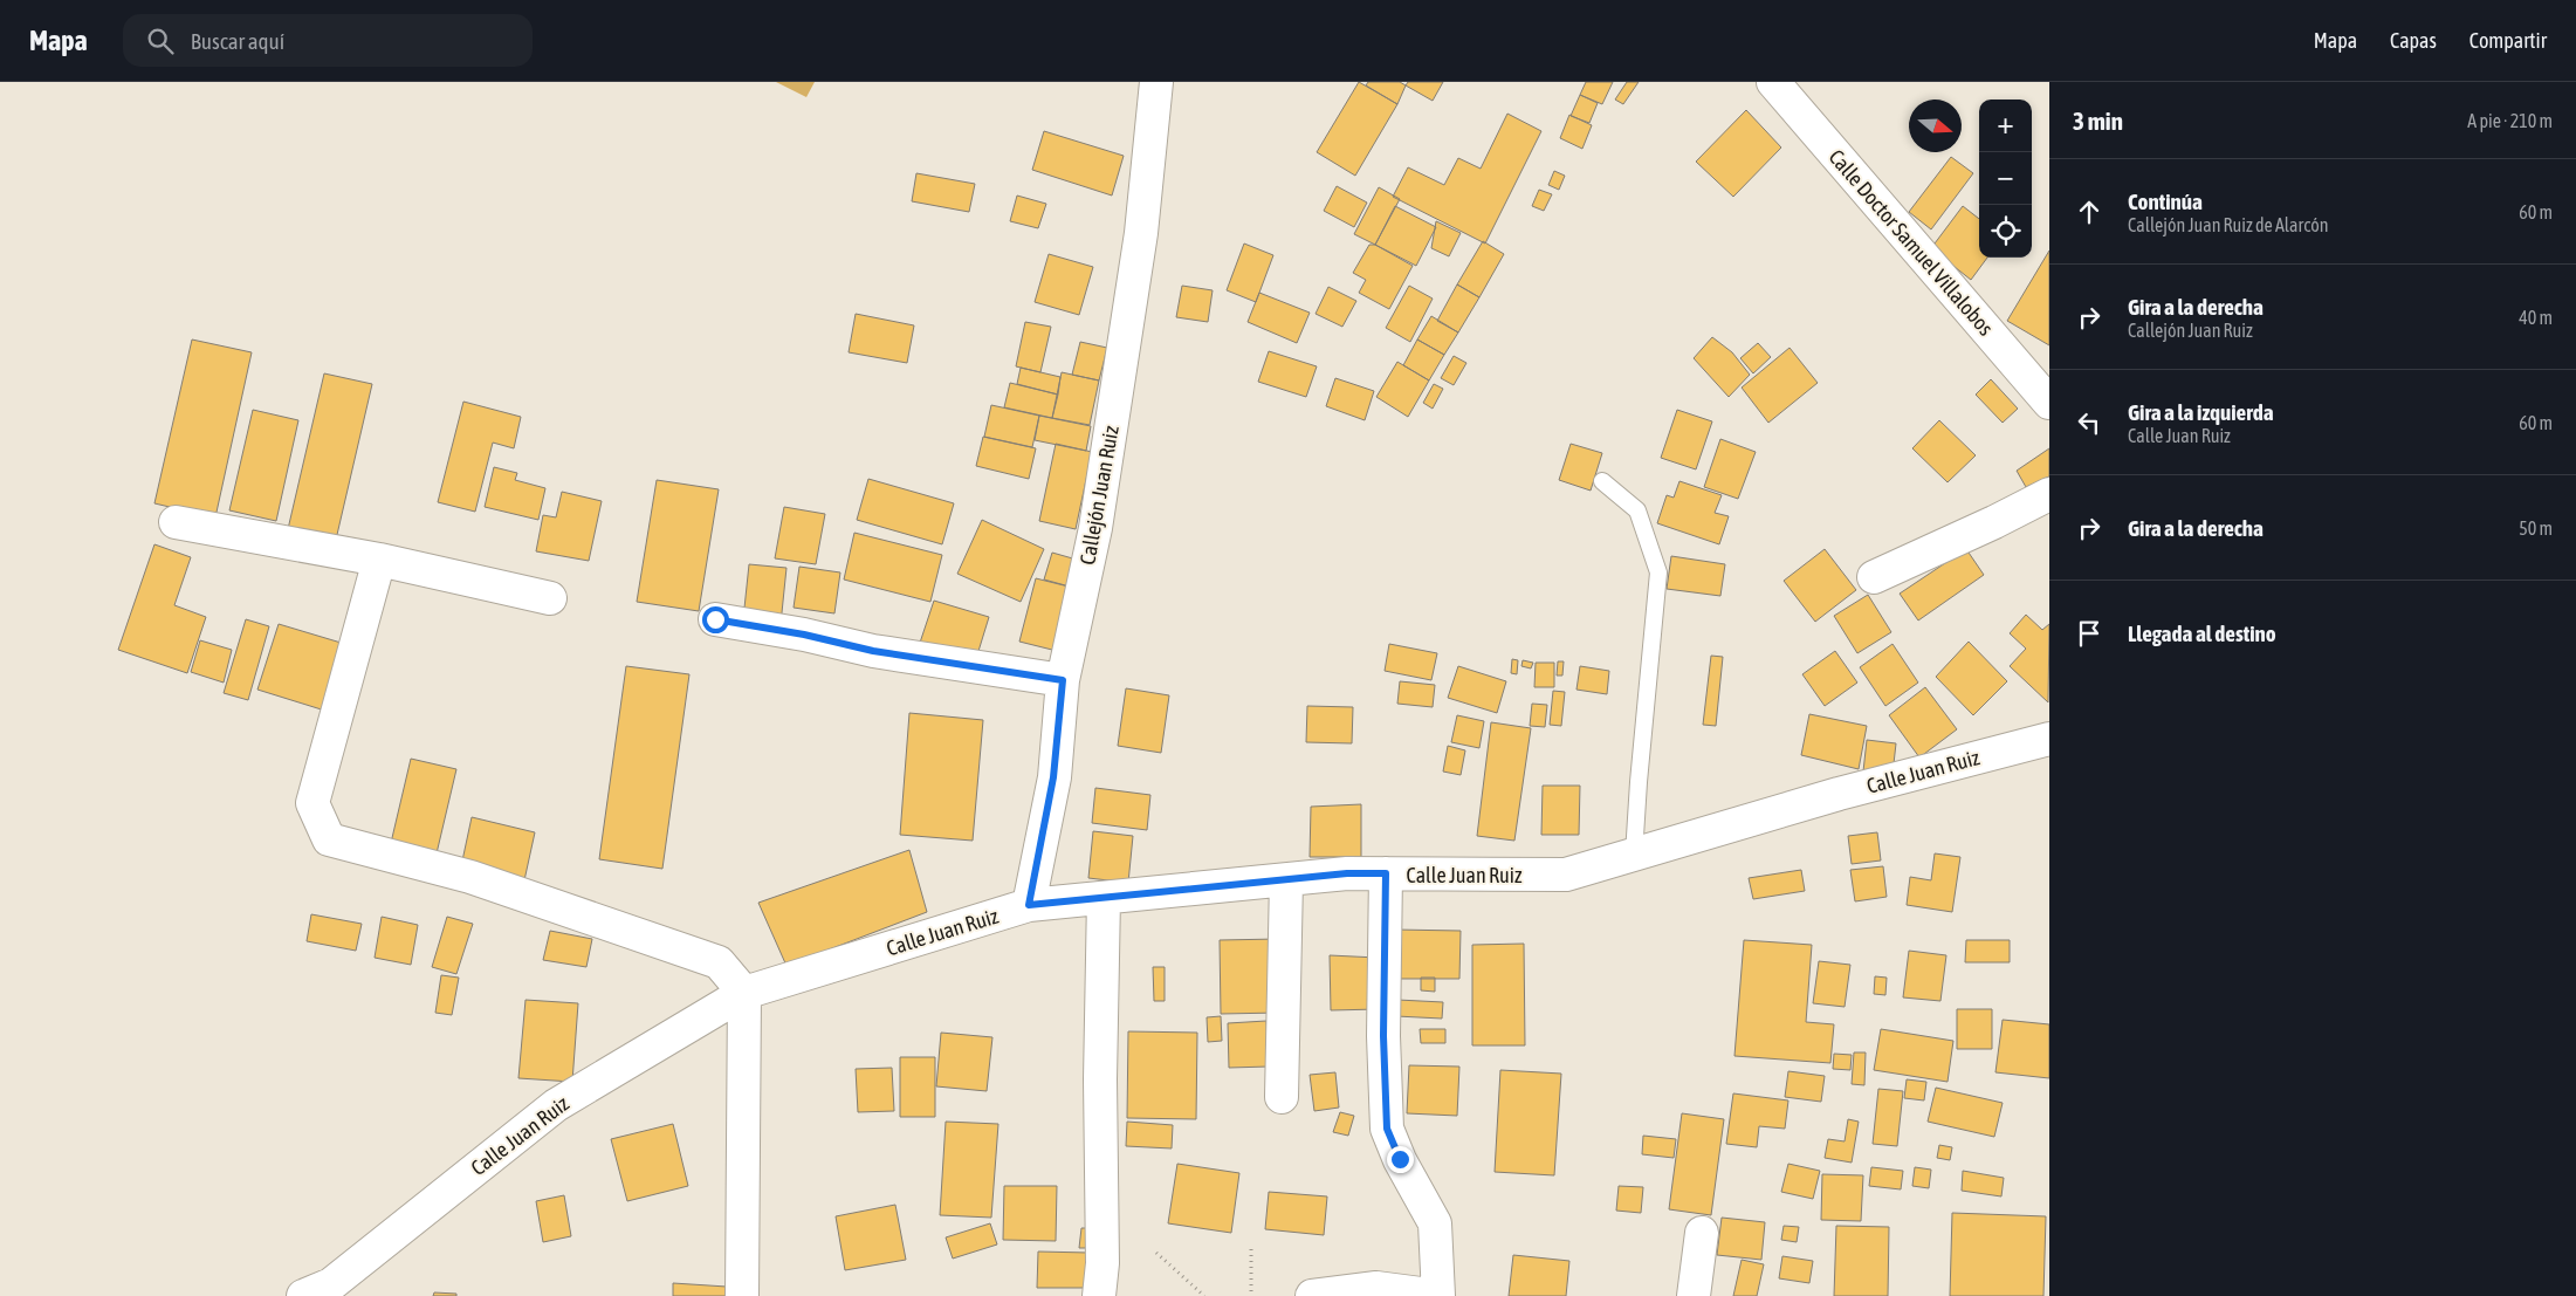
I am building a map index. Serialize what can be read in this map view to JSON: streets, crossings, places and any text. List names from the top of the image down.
{
  "streets": {
    "street": ["Calle Doctor Samuel Villalobos", "Callejón Juan Ruiz", "Calle Juan Ruiz"]
  },
  "crossings": [
    ["Callejón Juan Ruiz", "Calle Juan Ruiz"]
  ],
  "north": "right",
  "page": {
    "header": "Mapa",
    "search": "Buscar aquí",
    "nav": ["Mapa", "Capas", "Compartir"],
    "heading": ["3 min", "A pie · 210 m"],
    "map_buttons": ["+", "−"],
    "list": [
      ["Continúa", "Callejón Juan Ruiz de Alarcón", "60 m"],
      ["Gira a la derecha", "Callejón Juan Ruiz", "40 m"],
      ["Gira a la izquierda", "Calle Juan Ruiz", "60 m"],
      ["Gira a la derecha", "50 m"],
      "Llegada al destino"
    ]
  }
}
